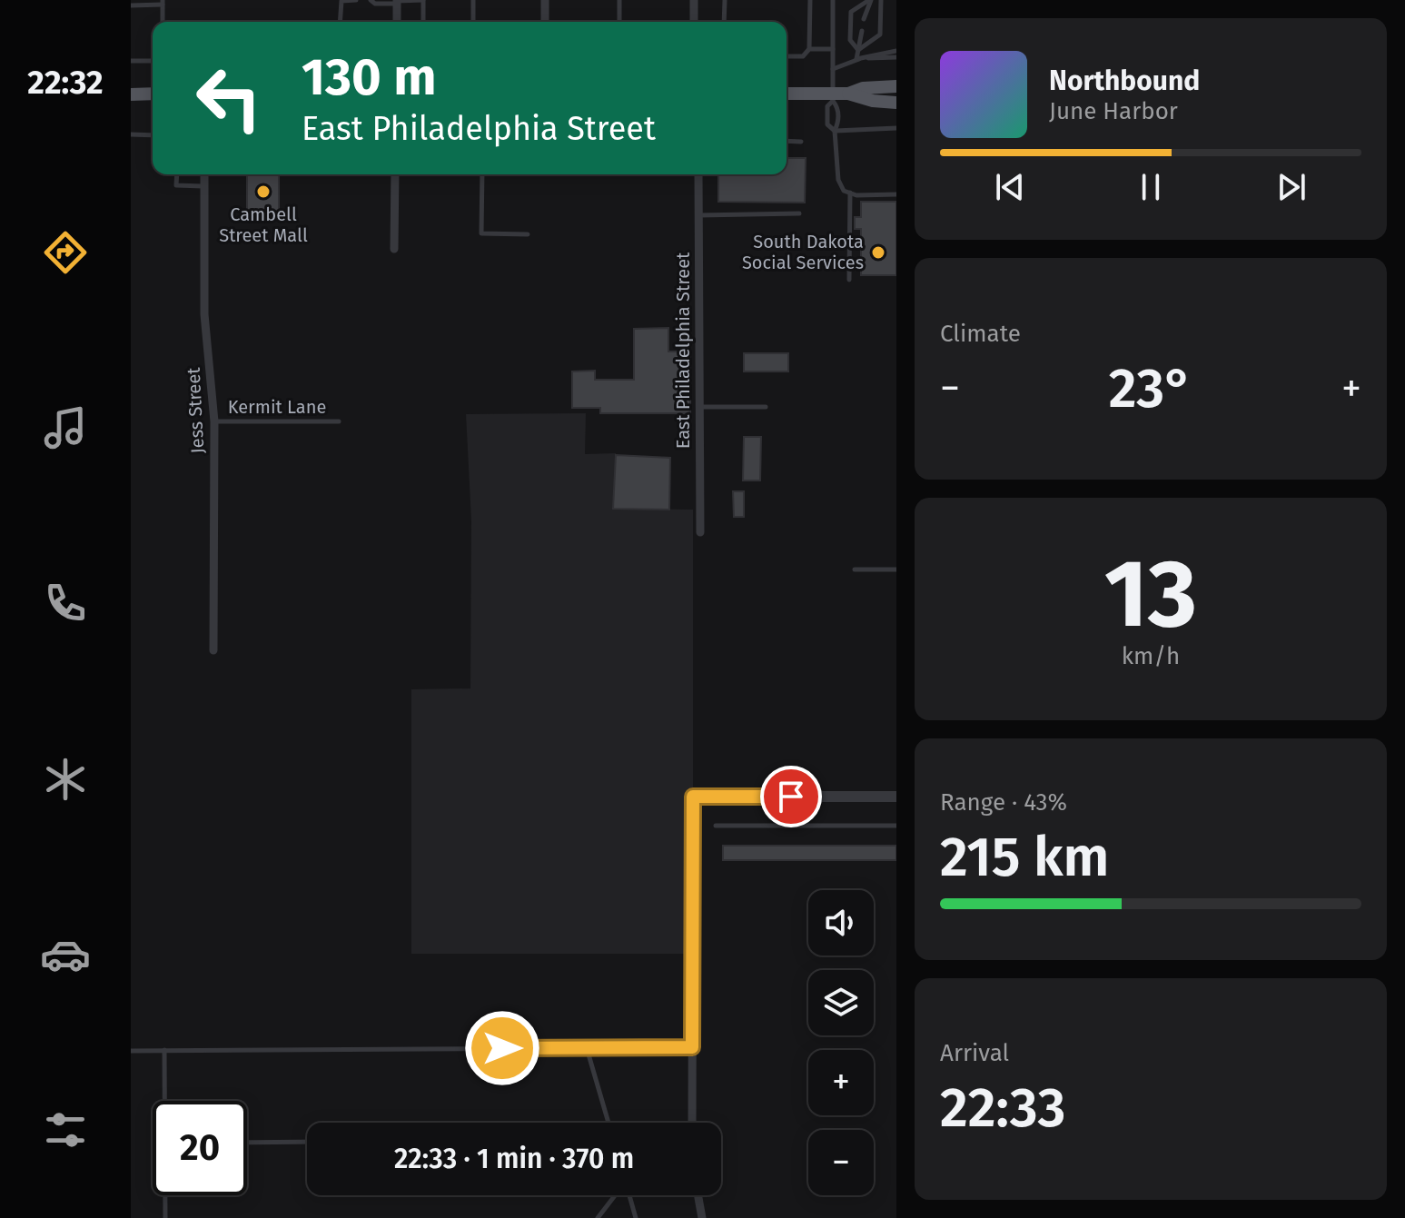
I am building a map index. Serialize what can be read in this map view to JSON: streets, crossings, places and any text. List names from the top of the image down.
{
  "streets": {
    "street": ["East Philadelphia Street", "Jess Street"],
    "lane": ["Kermit Lane"]
  },
  "crossings": [
    ["Kermit Lane", "Jess Street"]
  ],
  "places": ["Cambell Street Mall", "South Dakota Social Services"],
  "page": {
    "tabs": "22:32",
    "turn": ["130 m", "East Philadelphia Street"],
    "song": ["Northbound", "June Harbor"],
    "tile": [
      "Climate",
      ["13", "km/h"],
      ["Range · 43%", "215 km"],
      ["Arrival", "22:33"]
    ],
    "heat": ["−", "23°", "+"],
    "map_buttons": ["+", "−"],
    "limit": "20",
    "trip": "22:33 · 1 min · 370 m"
  }
}
